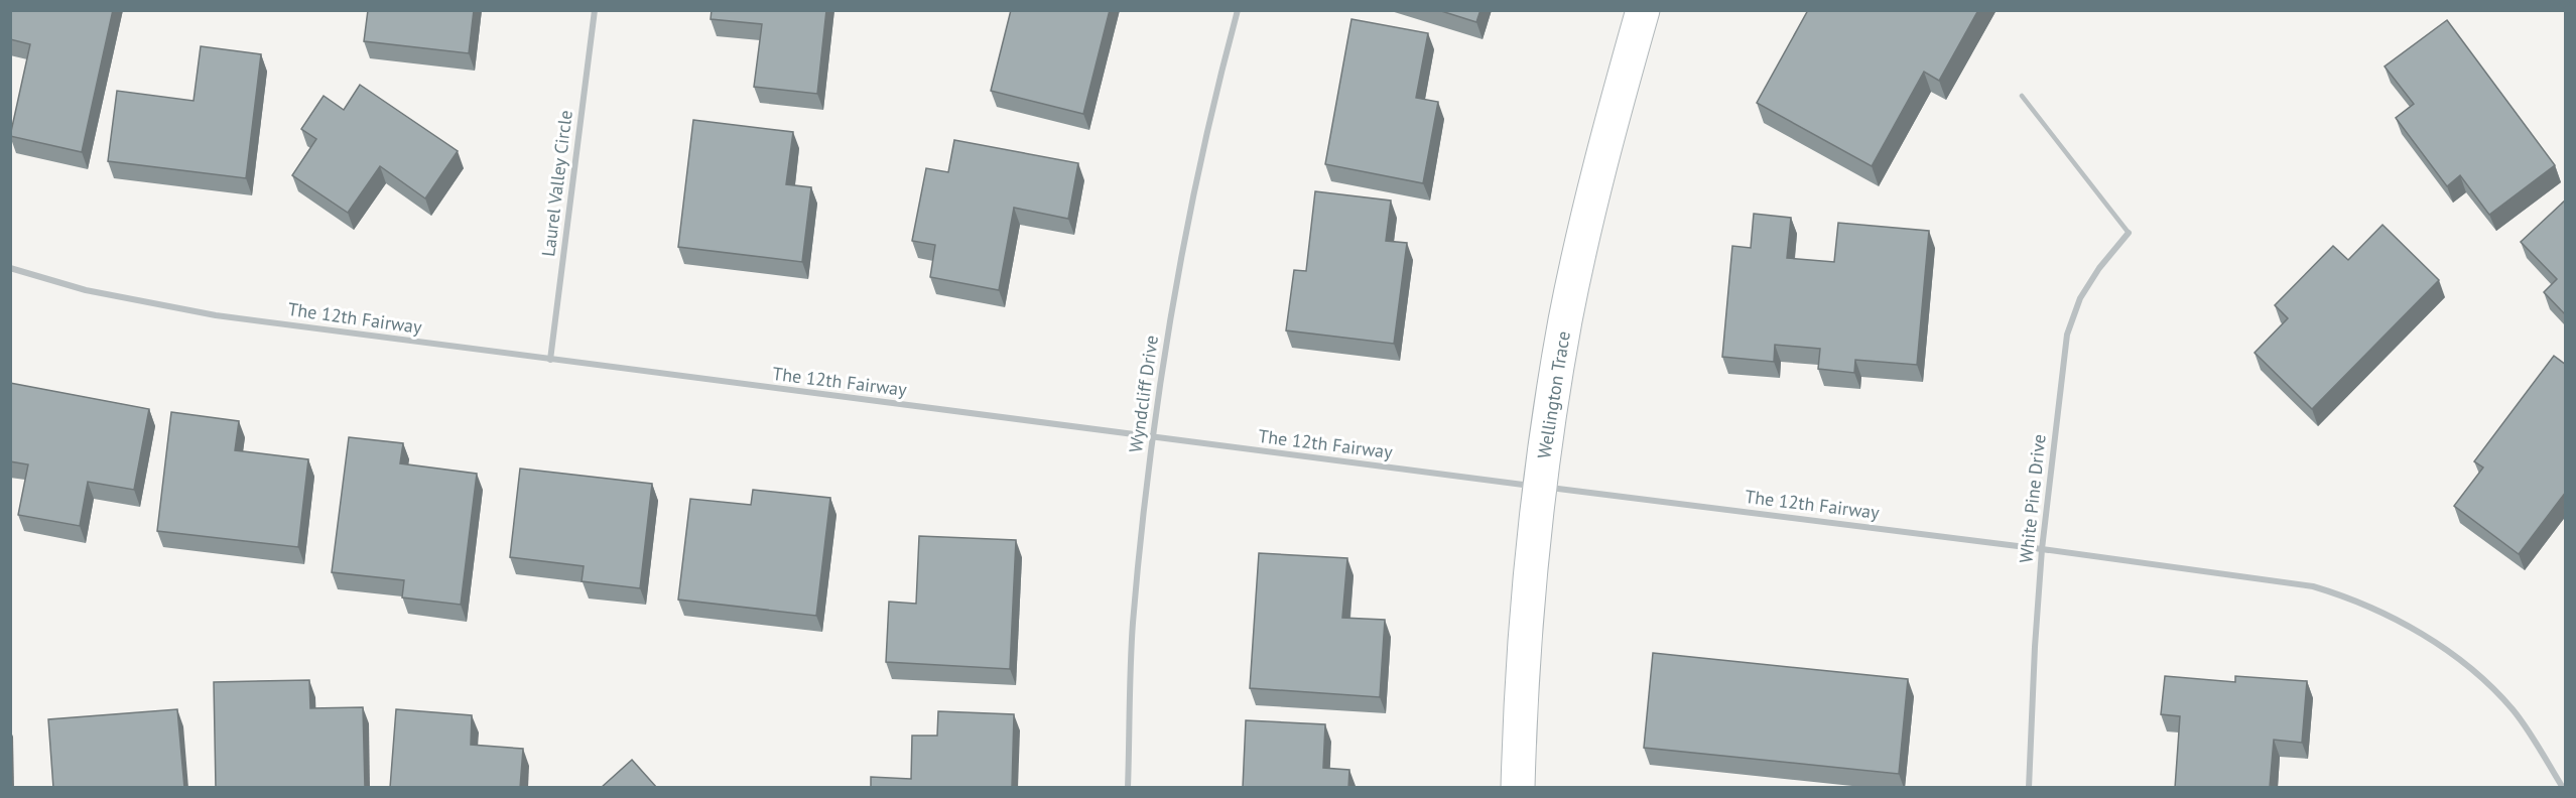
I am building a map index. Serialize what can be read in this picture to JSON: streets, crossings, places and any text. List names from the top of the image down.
{
  "streets": {
    "street": [
      "Laurel Valley Circle",
      "The 12th Fairway",
      "Wyndcliff Drive",
      "Wellington Trace",
      "White Pine Drive"
    ]
  },
  "crossings": [
    ["Laurel Valley Circle", "The 12th Fairway"],
    ["The 12th Fairway", "Wyndcliff Drive"],
    ["The 12th Fairway", "Wellington Trace"],
    ["The 12th Fairway", "White Pine Drive"]
  ]
}
